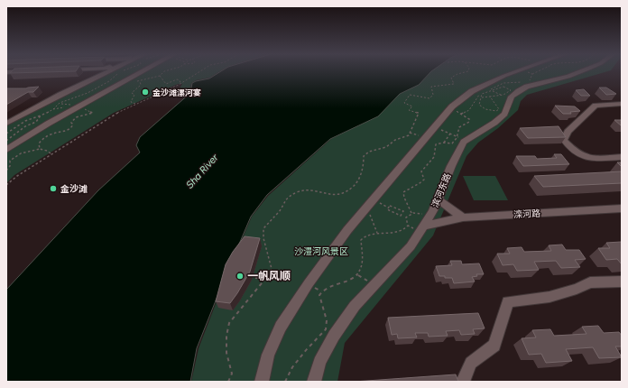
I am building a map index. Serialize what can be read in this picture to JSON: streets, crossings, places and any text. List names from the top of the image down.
{
  "streets": {
    "street": ["滨河东路", "滦河路"]
  },
  "crossings": [
    ["滨河东路", "滦河路"]
  ],
  "water": ["Sha River"],
  "parks": ["沙澧河风景区"],
  "places": ["金沙滩漯河宴", "金沙滩", "一帆风顺"]
}
